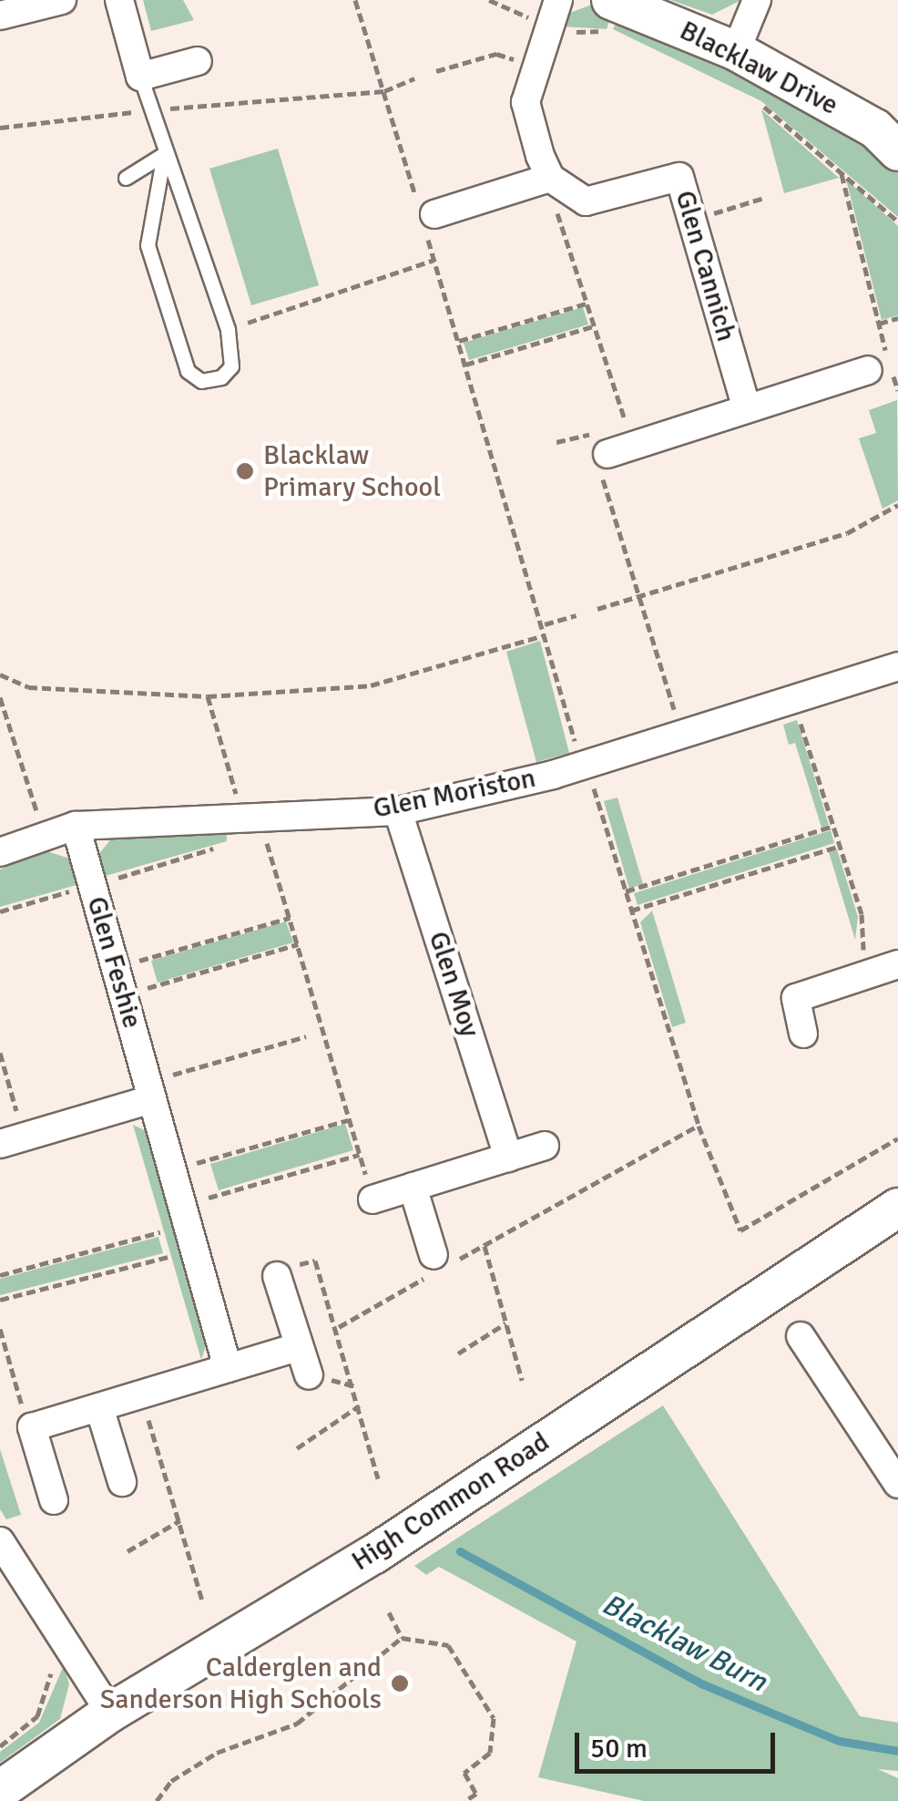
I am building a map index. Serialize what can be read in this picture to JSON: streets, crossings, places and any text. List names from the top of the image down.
{
  "streets": {
    "street": [
      "Blacklaw Drive",
      "Glen Cannich",
      "Glen Moriston",
      "Glen Feshie",
      "Glen Moy",
      "High Common Road"
    ]
  },
  "crossings": [
    ["Glen Moriston", "Glen Feshie"],
    ["Glen Moriston", "Glen Moy"]
  ],
  "water": ["Blacklaw Burn"],
  "places": ["Blacklaw Primary School", "Calderglen and Sanderson High Schools"],
  "scale_bar": "50 m"
}
